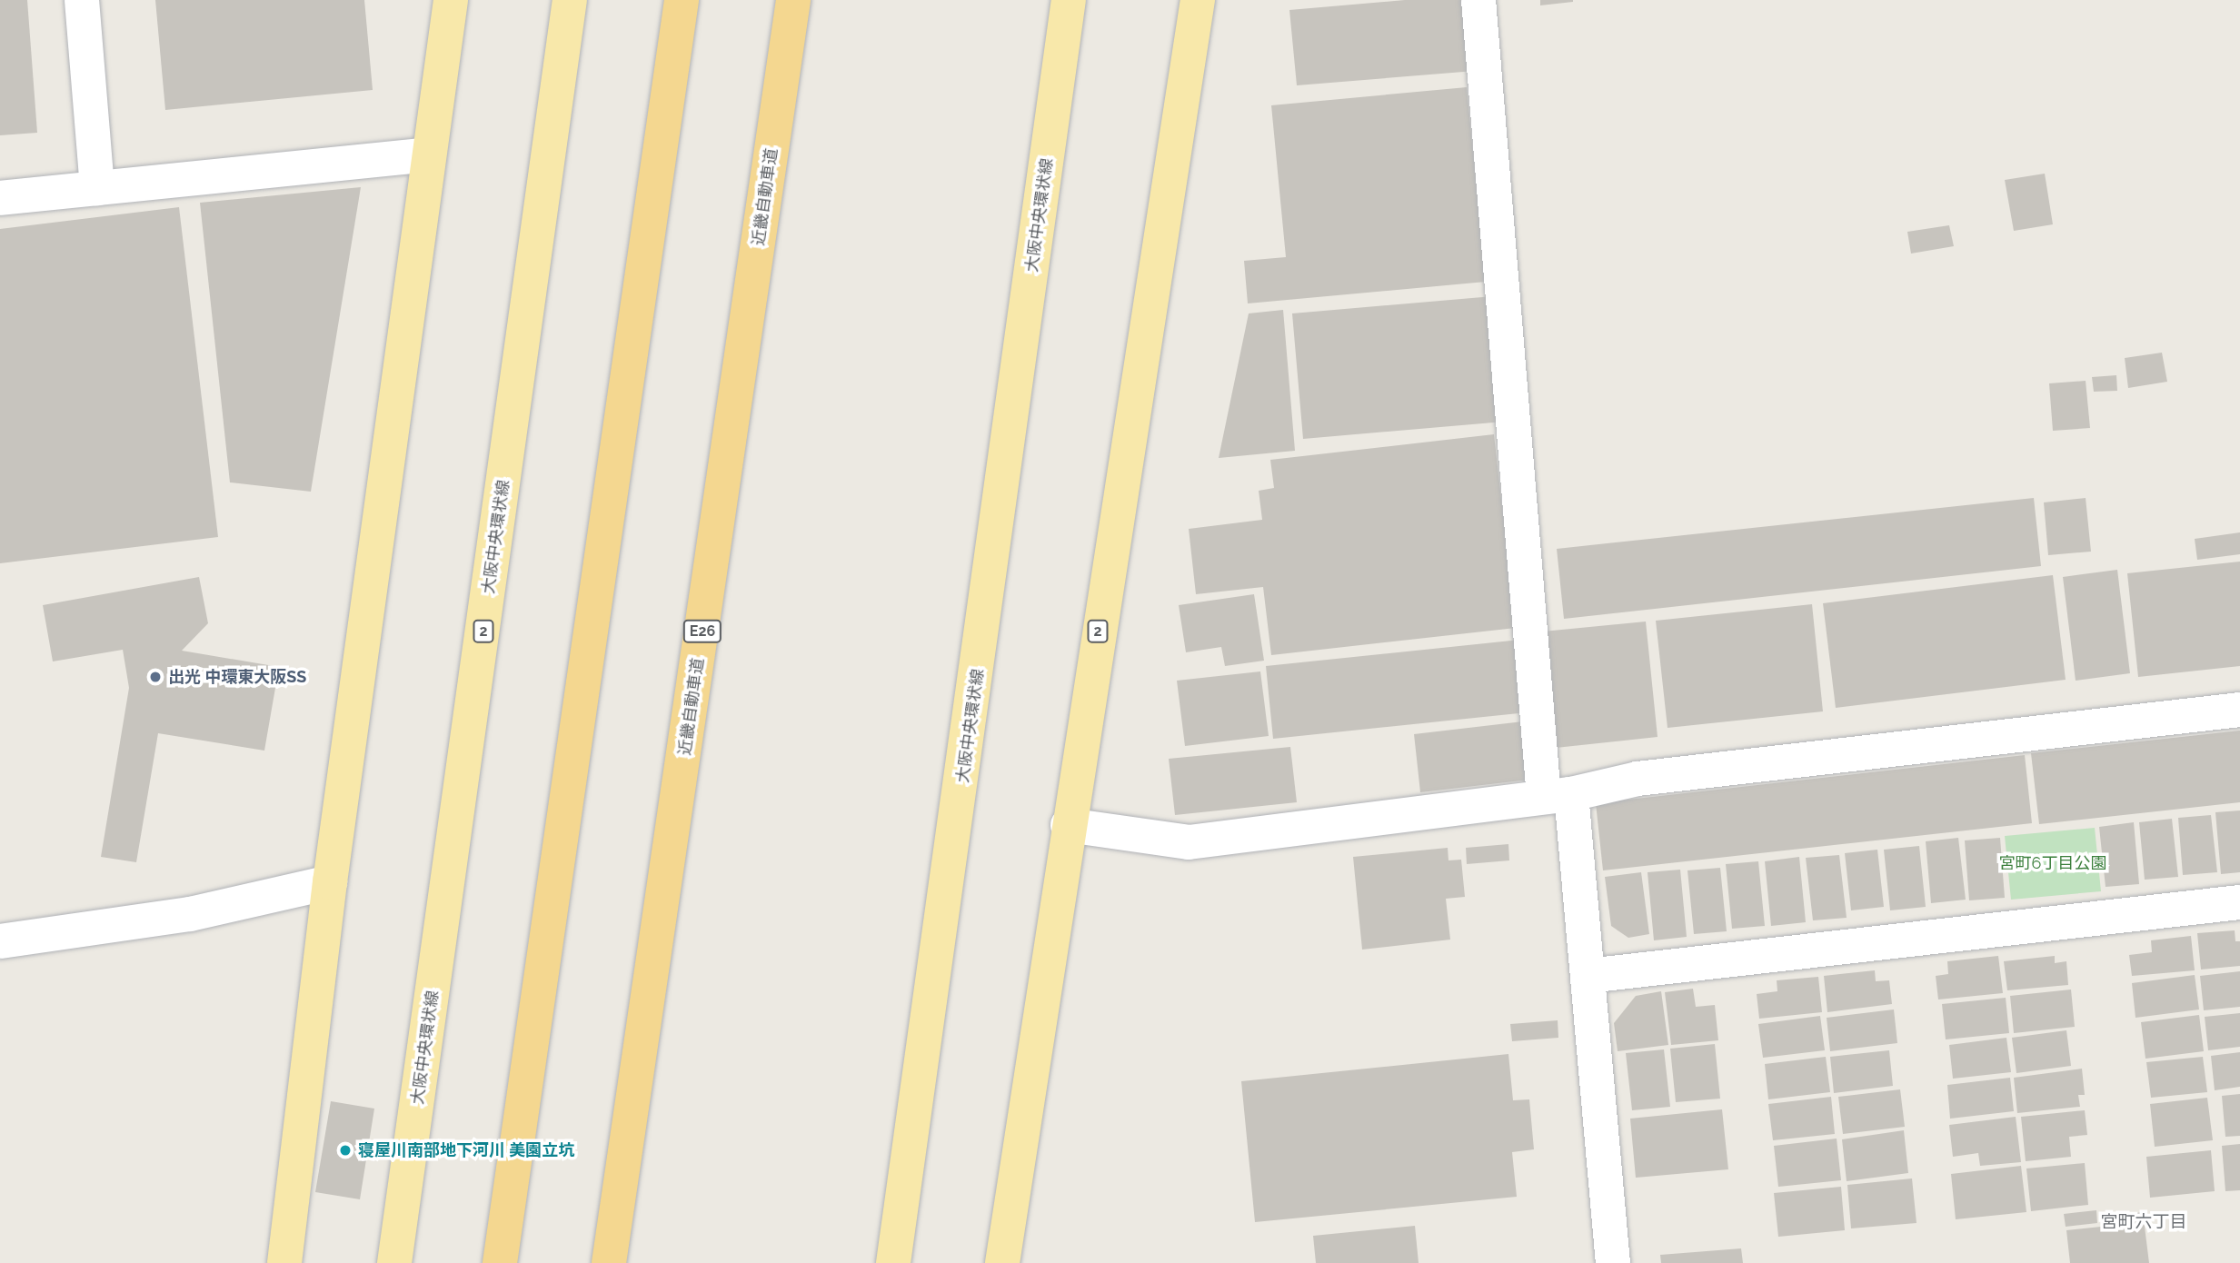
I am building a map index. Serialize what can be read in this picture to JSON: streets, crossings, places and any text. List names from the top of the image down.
{
  "streets": {
    "highway": ["近畿自動車道", "E26"],
    "main road": ["大阪中央環状線", "2"]
  },
  "districts": ["宮町六丁目"],
  "parks": ["宮町6丁目公園"],
  "places": ["出光 中環東大阪SS", "寝屋川南部地下河川 美園立坑"]
}
